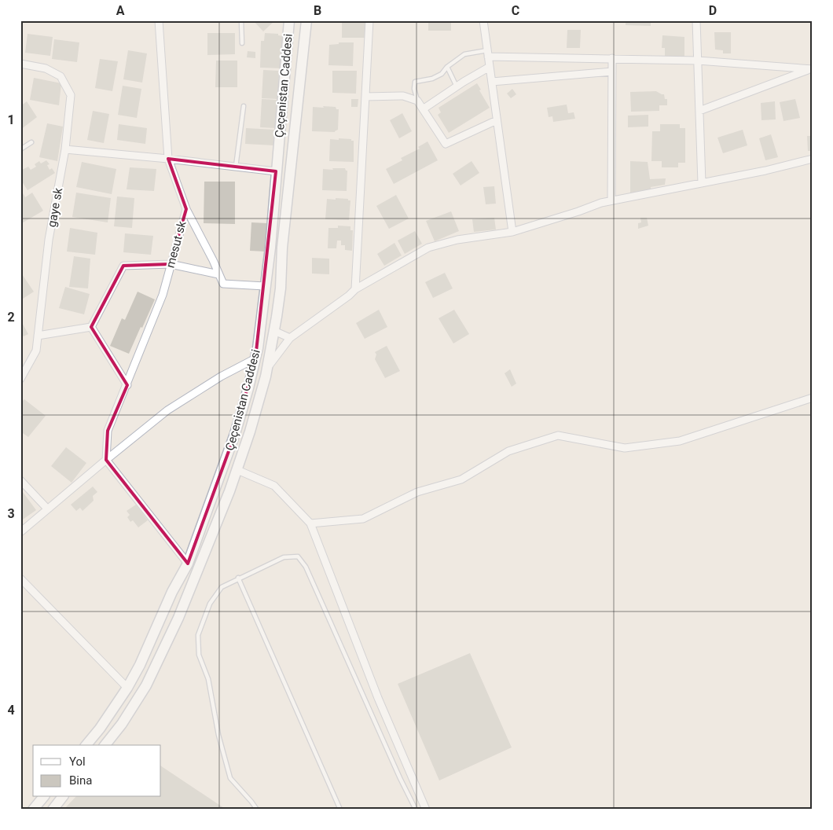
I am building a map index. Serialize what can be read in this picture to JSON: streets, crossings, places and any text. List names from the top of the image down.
{
  "streets": {
    "main road": ["Çeçenistan Caddesi"],
    "street": ["gaye sk", "mesut sk"]
  },
  "legend": ["Yol", "Bina"],
  "grid": {
    "columns": [
      "A",
      "B",
      "C",
      "D"
    ],
    "rows": [
      "1",
      "2",
      "3",
      "4"
    ]
  }
}
